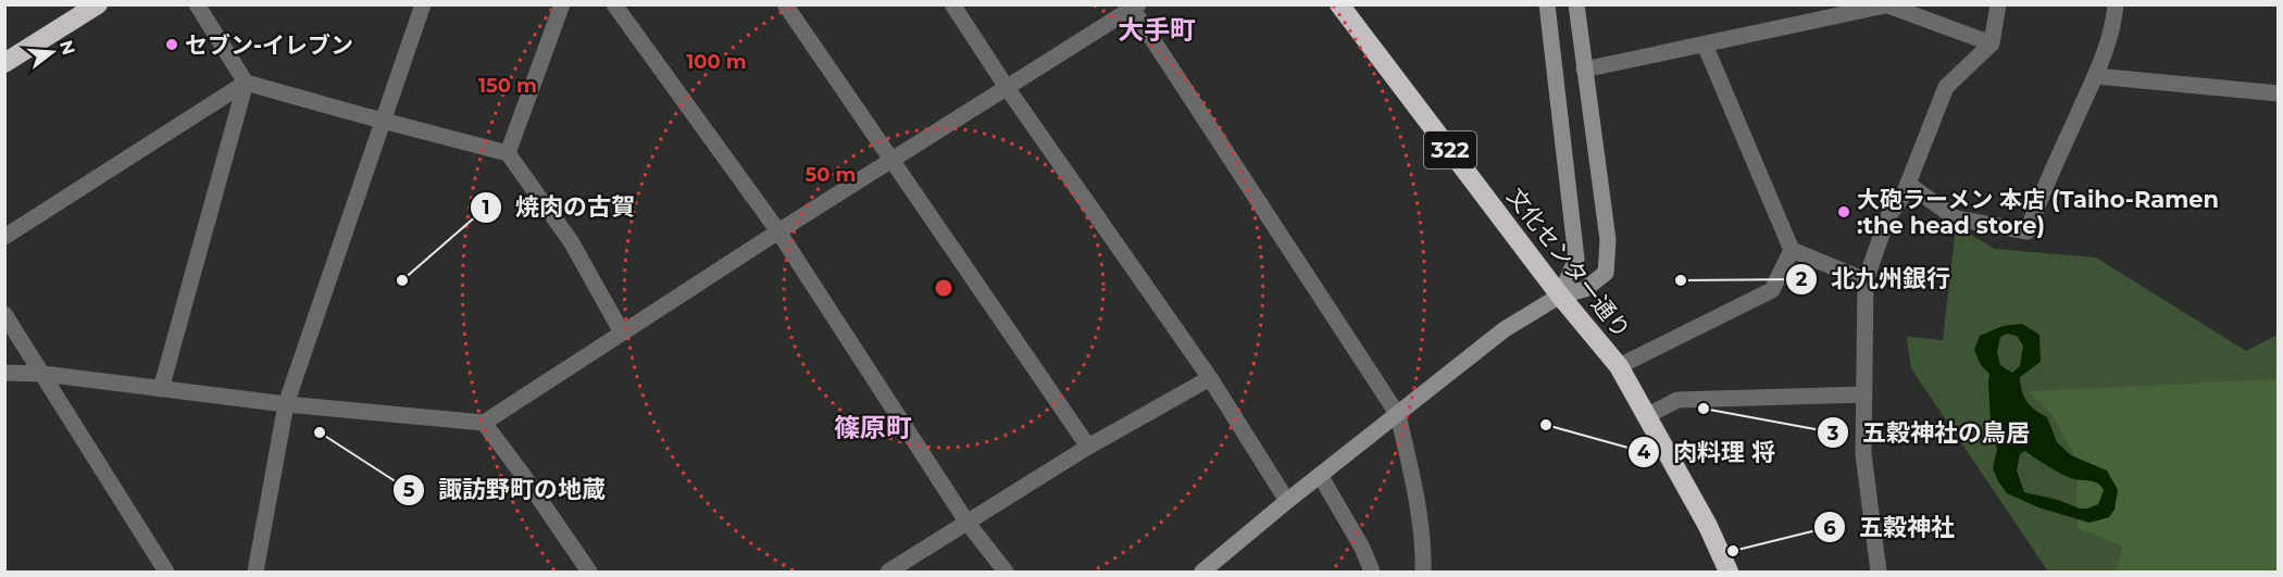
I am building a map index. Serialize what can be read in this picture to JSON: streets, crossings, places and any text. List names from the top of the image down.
{
  "streets": {
    "highway": ["322", "文化センター通り"]
  },
  "districts": ["大手町", "篠原町"],
  "places": [
    "セブン-イレブン",
    "大砲ラーメン 本店 (Taiho-Ramen :the head store)",
    "焼肉の古賀",
    "北九州銀行",
    "五穀神社の鳥居",
    "肉料理 将",
    "諏訪野町の地蔵",
    "五穀神社"
  ],
  "north": "right",
  "rings": ["100 m", "150 m", "50 m"]
}
